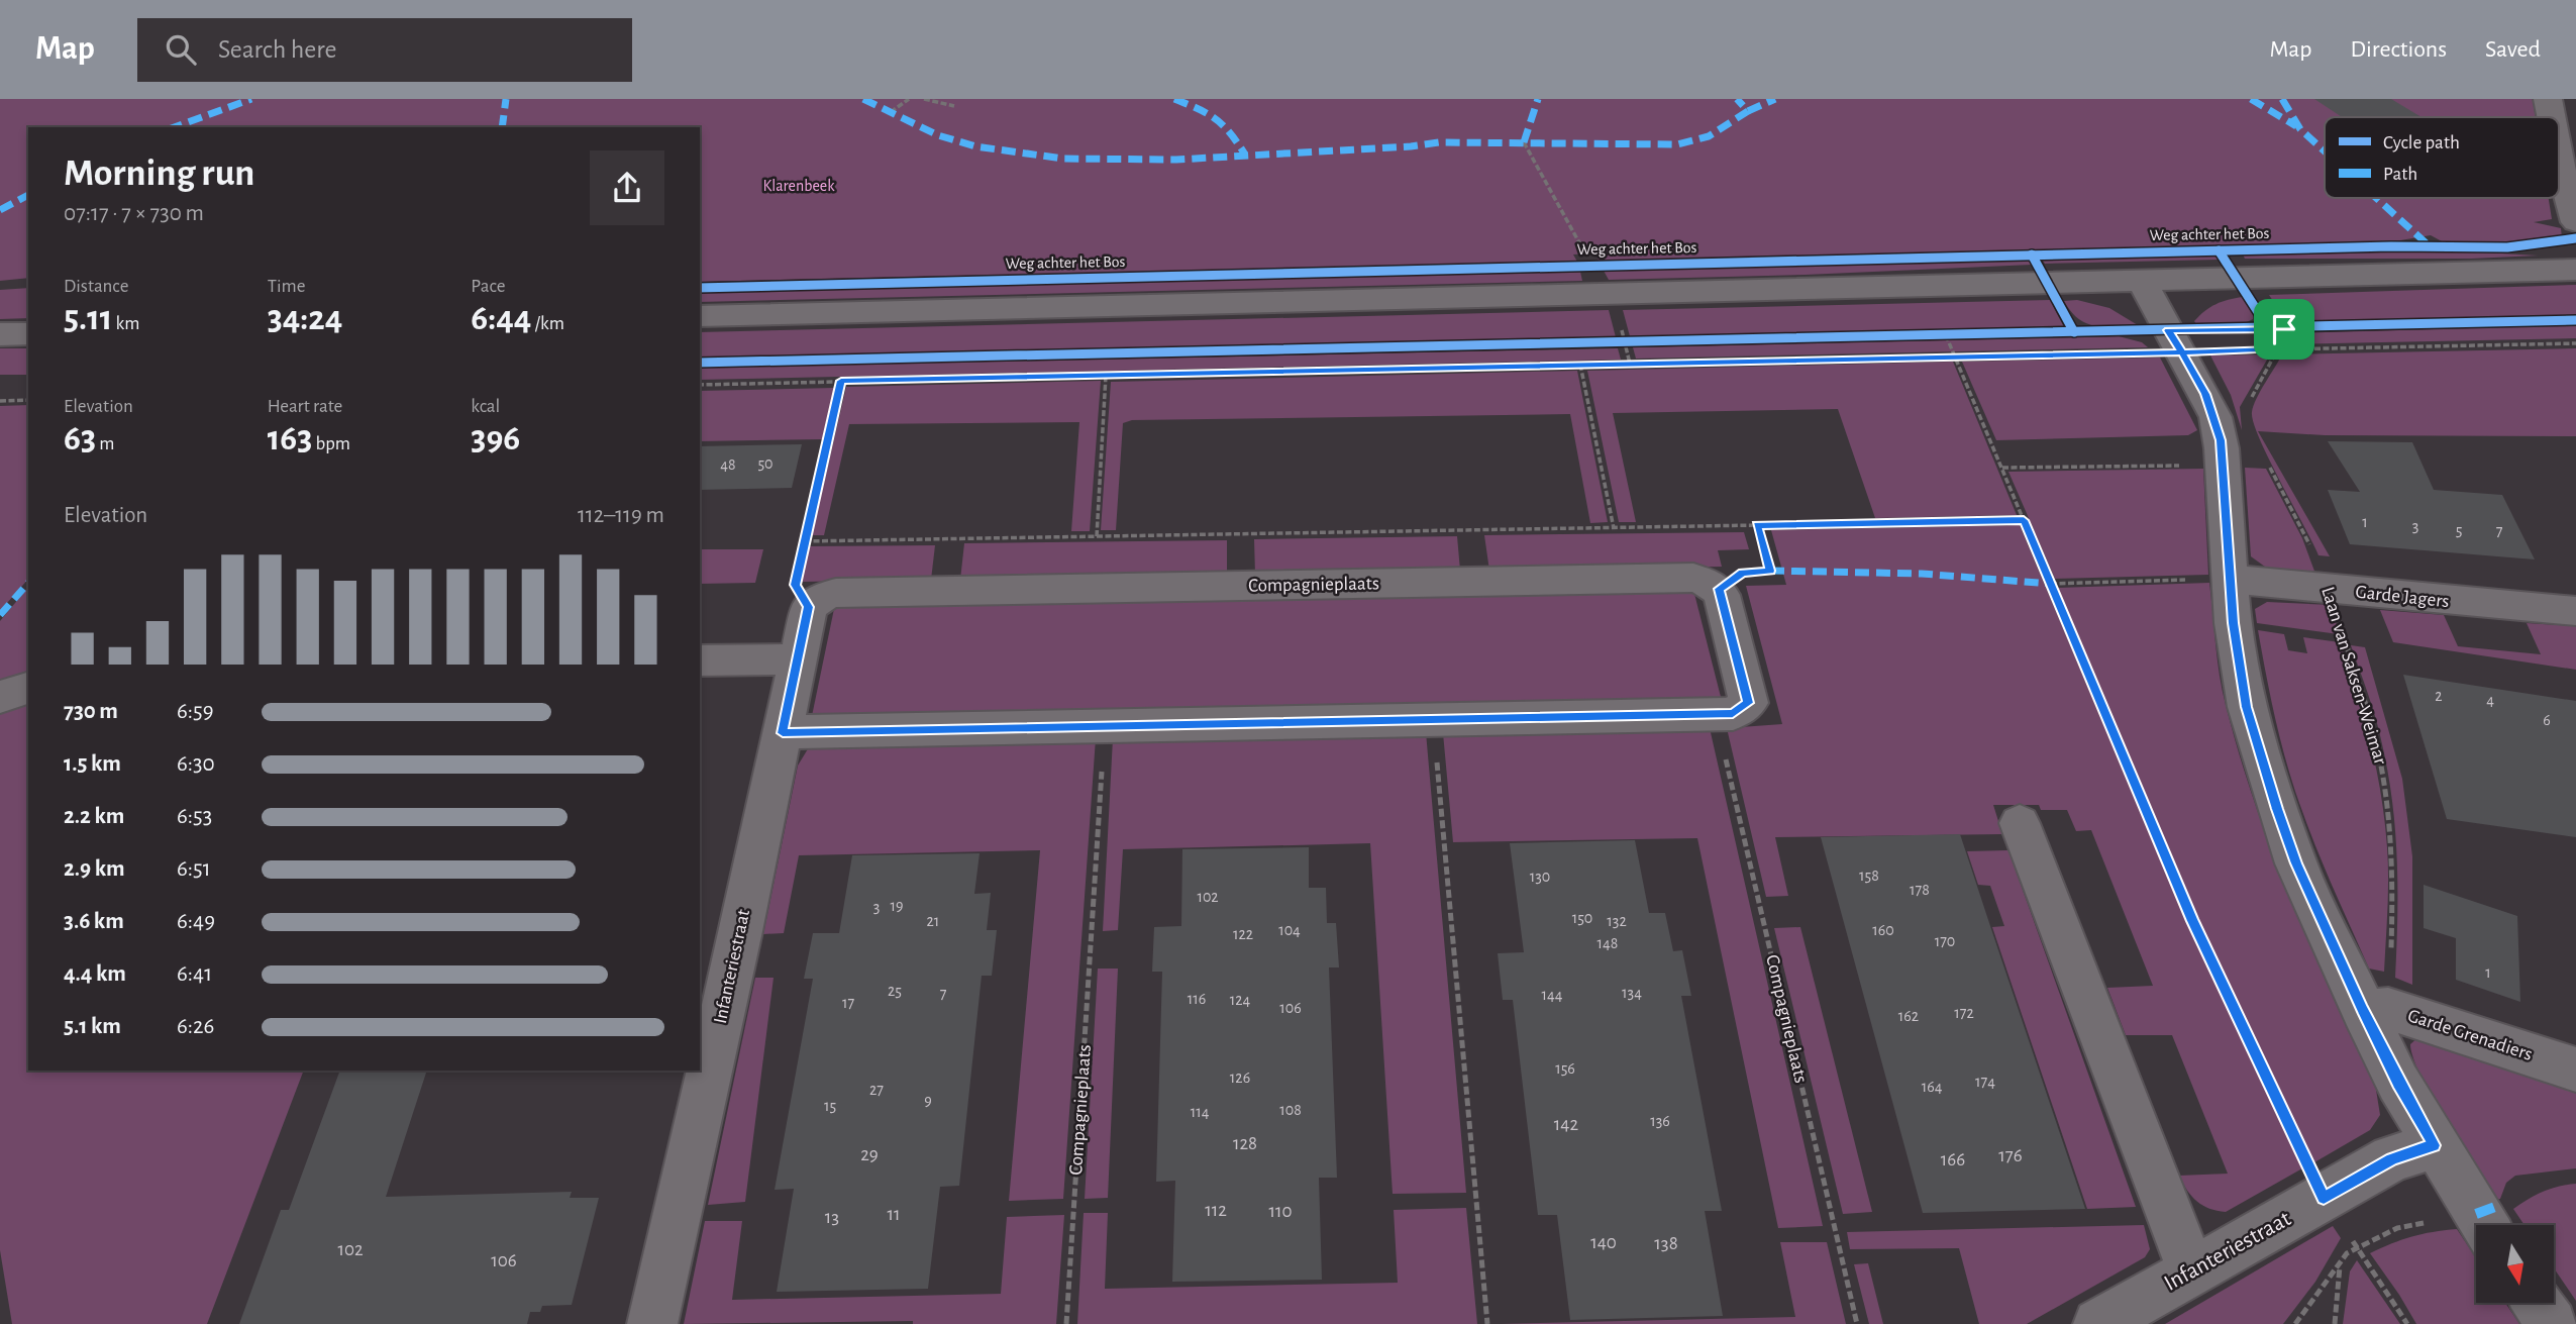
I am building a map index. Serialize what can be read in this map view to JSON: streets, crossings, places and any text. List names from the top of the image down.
{
  "streets": {
    "street": [
      "Compagnieplaats",
      "Garde Jagers",
      "Infanteriestraat",
      "Garde Grenadiers"
    ],
    "path": ["Laan van Saksen-Weimar"],
    "cycle path": ["Weg achter het Bos"]
  },
  "crossings": [
    ["Garde Jagers", "Laan van Saksen-Weimar"],
    ["Laan van Saksen-Weimar", "Garde Grenadiers"]
  ],
  "parks": ["Klarenbeek"],
  "house_numbers": [
    "50",
    "48",
    "1",
    "3",
    "5",
    "7",
    "2",
    "4",
    "6",
    "158",
    "130",
    "178",
    "102",
    "19",
    "3",
    "150",
    "21",
    "132",
    "104",
    "160",
    "122",
    "170",
    "148",
    "1",
    "25",
    "134",
    "7",
    "144",
    "116",
    "124",
    "17",
    "106",
    "172",
    "162",
    "156",
    "126",
    "174",
    "164",
    "27",
    "9",
    "15",
    "108",
    "114",
    "136",
    "142",
    "128",
    "29",
    "176",
    "166",
    "112",
    "110",
    "11",
    "13",
    "140",
    "138",
    "102",
    "106"
  ],
  "legend": ["Cycle path", "Path"],
  "north": "bottom",
  "page": {
    "header": "Map",
    "search": "Search here",
    "nav": ["Map", "Directions", "Saved"],
    "heading": ["Morning run", "07:17 · 7 × 730 m"],
    "stats": [
      ["Distance", "5.11 km"],
      ["Time", "34:24"],
      ["Pace", "6:44 /km"],
      ["Elevation", "63 m"],
      ["Heart rate", "163 bpm"],
      ["kcal", "396"]
    ],
    "chart": ["Elevation", "112–119 m"],
    "list": [
      {
        "name": "730 m",
        "note": "6:59"
      },
      {
        "name": "1.5 km",
        "note": "6:30"
      },
      {
        "name": "2.2 km",
        "note": "6:53"
      },
      {
        "name": "2.9 km",
        "note": "6:51"
      },
      {
        "name": "3.6 km",
        "note": "6:49"
      },
      {
        "name": "4.4 km",
        "note": "6:41"
      },
      {
        "name": "5.1 km",
        "note": "6:26"
      }
    ]
  }
}
